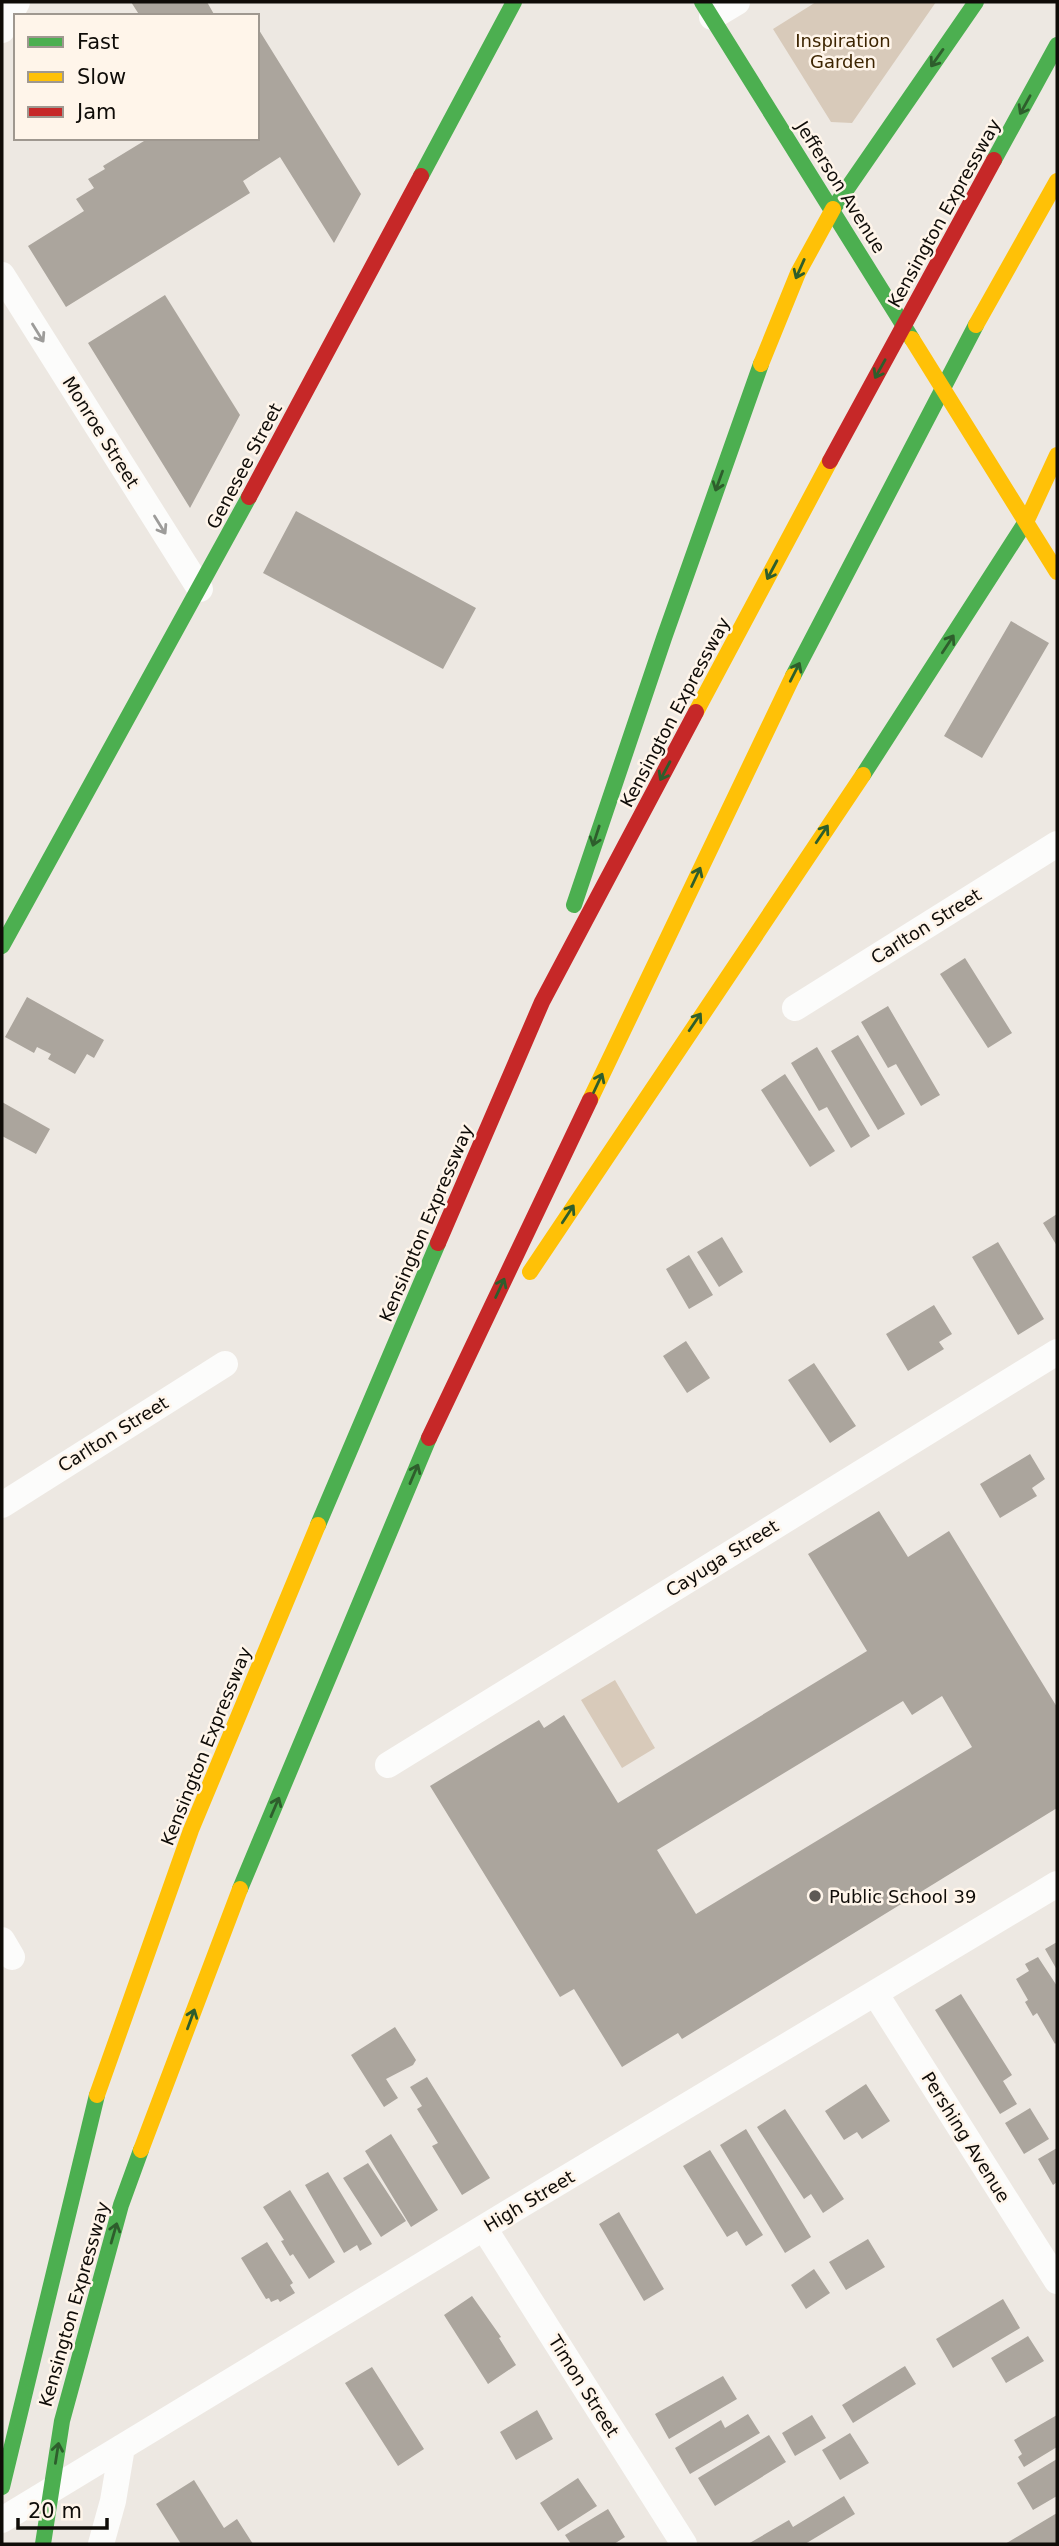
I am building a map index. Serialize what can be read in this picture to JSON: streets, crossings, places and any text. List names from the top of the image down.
{
  "streets": {
    "main road": ["Jefferson Avenue", "Kensington Expressway", "Genesee Street"],
    "street": [
      "Monroe Street",
      "Carlton Street",
      "Cayuga Street",
      "Pershing Avenue",
      "High Street",
      "Timon Street"
    ]
  },
  "crossings": [
    ["Monroe Street", "Genesee Street"],
    ["Pershing Avenue", "High Street"],
    ["High Street", "Timon Street"]
  ],
  "one_way": ["Monroe Street"],
  "parks": ["Inspiration Garden"],
  "places": ["Public School 39"],
  "legend": ["Fast", "Slow", "Jam"],
  "scale_bar": "20 m"
}
